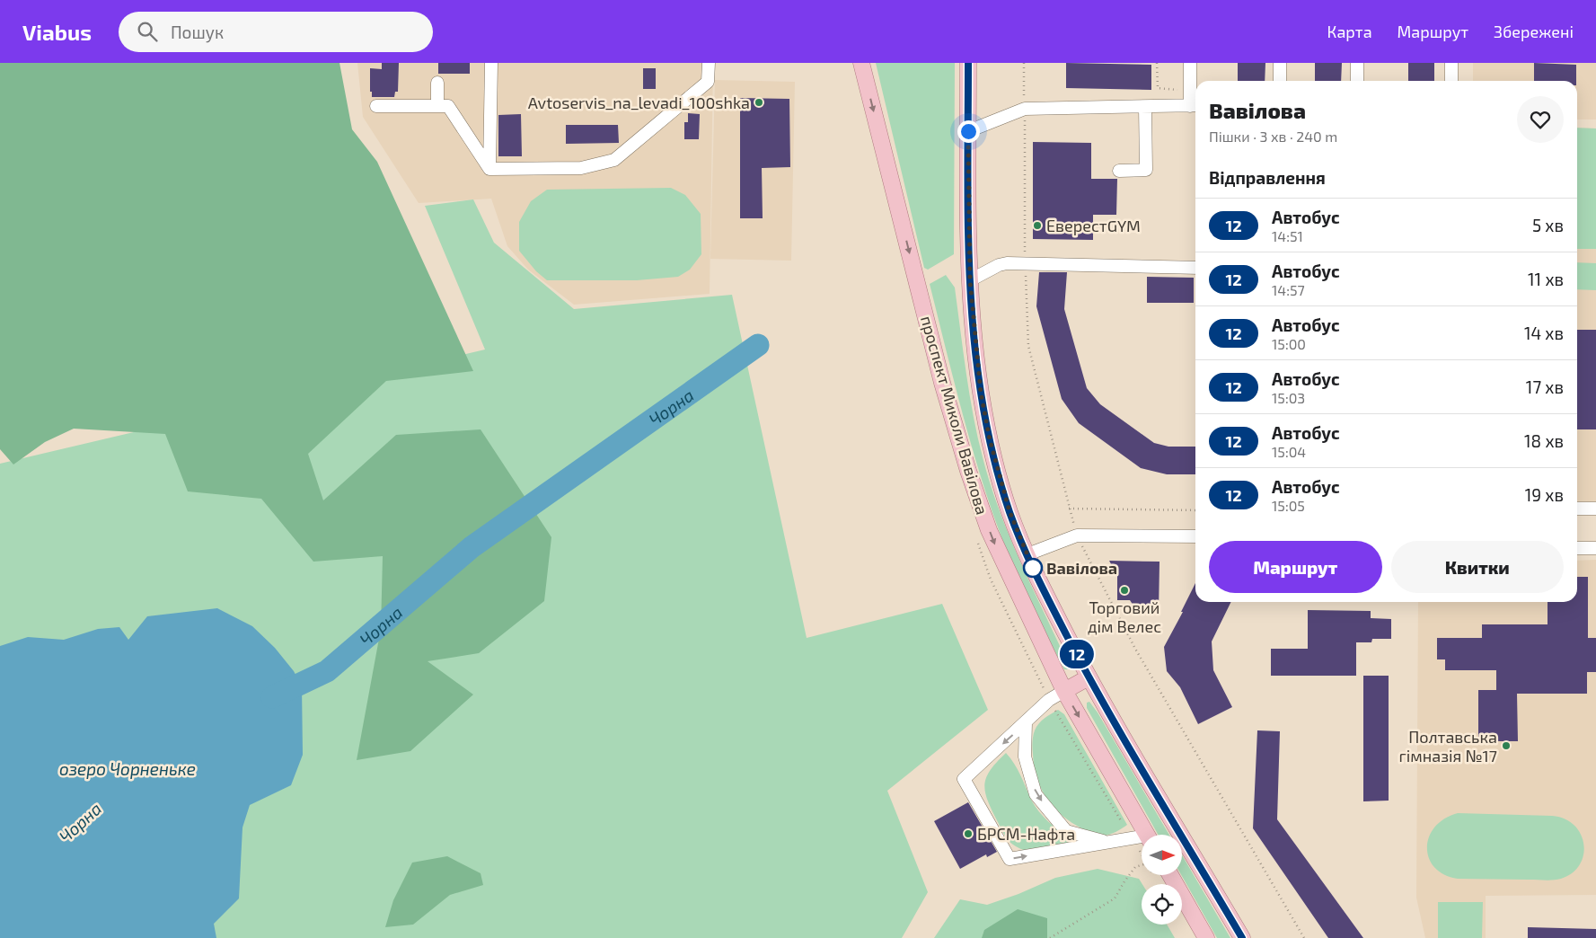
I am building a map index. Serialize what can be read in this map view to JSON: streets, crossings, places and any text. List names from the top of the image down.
{
  "streets": {
    "main road": ["проспект Миколи Вавілова"]
  },
  "water": ["Чорна", "озеро Чорненьке"],
  "places": [
    "Avtoservis_na_levadi_100shka",
    "ЕверестGYM",
    "Вавілова",
    "Торговий дім Велес",
    "Полтавська гімназія №17",
    "БРСМ-Нафта"
  ],
  "lines": ["bus line 12"],
  "north": "right",
  "page": {
    "header": "Viabus",
    "search": "Пошук",
    "nav": ["Карта", "Маршрут", "Збережені"],
    "on_map": "12",
    "heading": [
      ["Вавілова", "Пішки · 3 хв · 240 m"],
      "Відправлення"
    ],
    "list": [
      {
        "mark": "12",
        "name": "Автобус",
        "note": "14:51",
        "value": "5 хв"
      },
      {
        "mark": "12",
        "name": "Автобус",
        "note": "14:57",
        "value": "11 хв"
      },
      {
        "mark": "12",
        "name": "Автобус",
        "note": "15:00",
        "value": "14 хв"
      },
      {
        "mark": "12",
        "name": "Автобус",
        "note": "15:03",
        "value": "17 хв"
      },
      {
        "mark": "12",
        "name": "Автобус",
        "note": "15:04",
        "value": "18 хв"
      },
      {
        "mark": "12",
        "name": "Автобус",
        "note": "15:05",
        "value": "19 хв"
      }
    ],
    "buttons": ["Маршрут", "Квитки"]
  }
}
